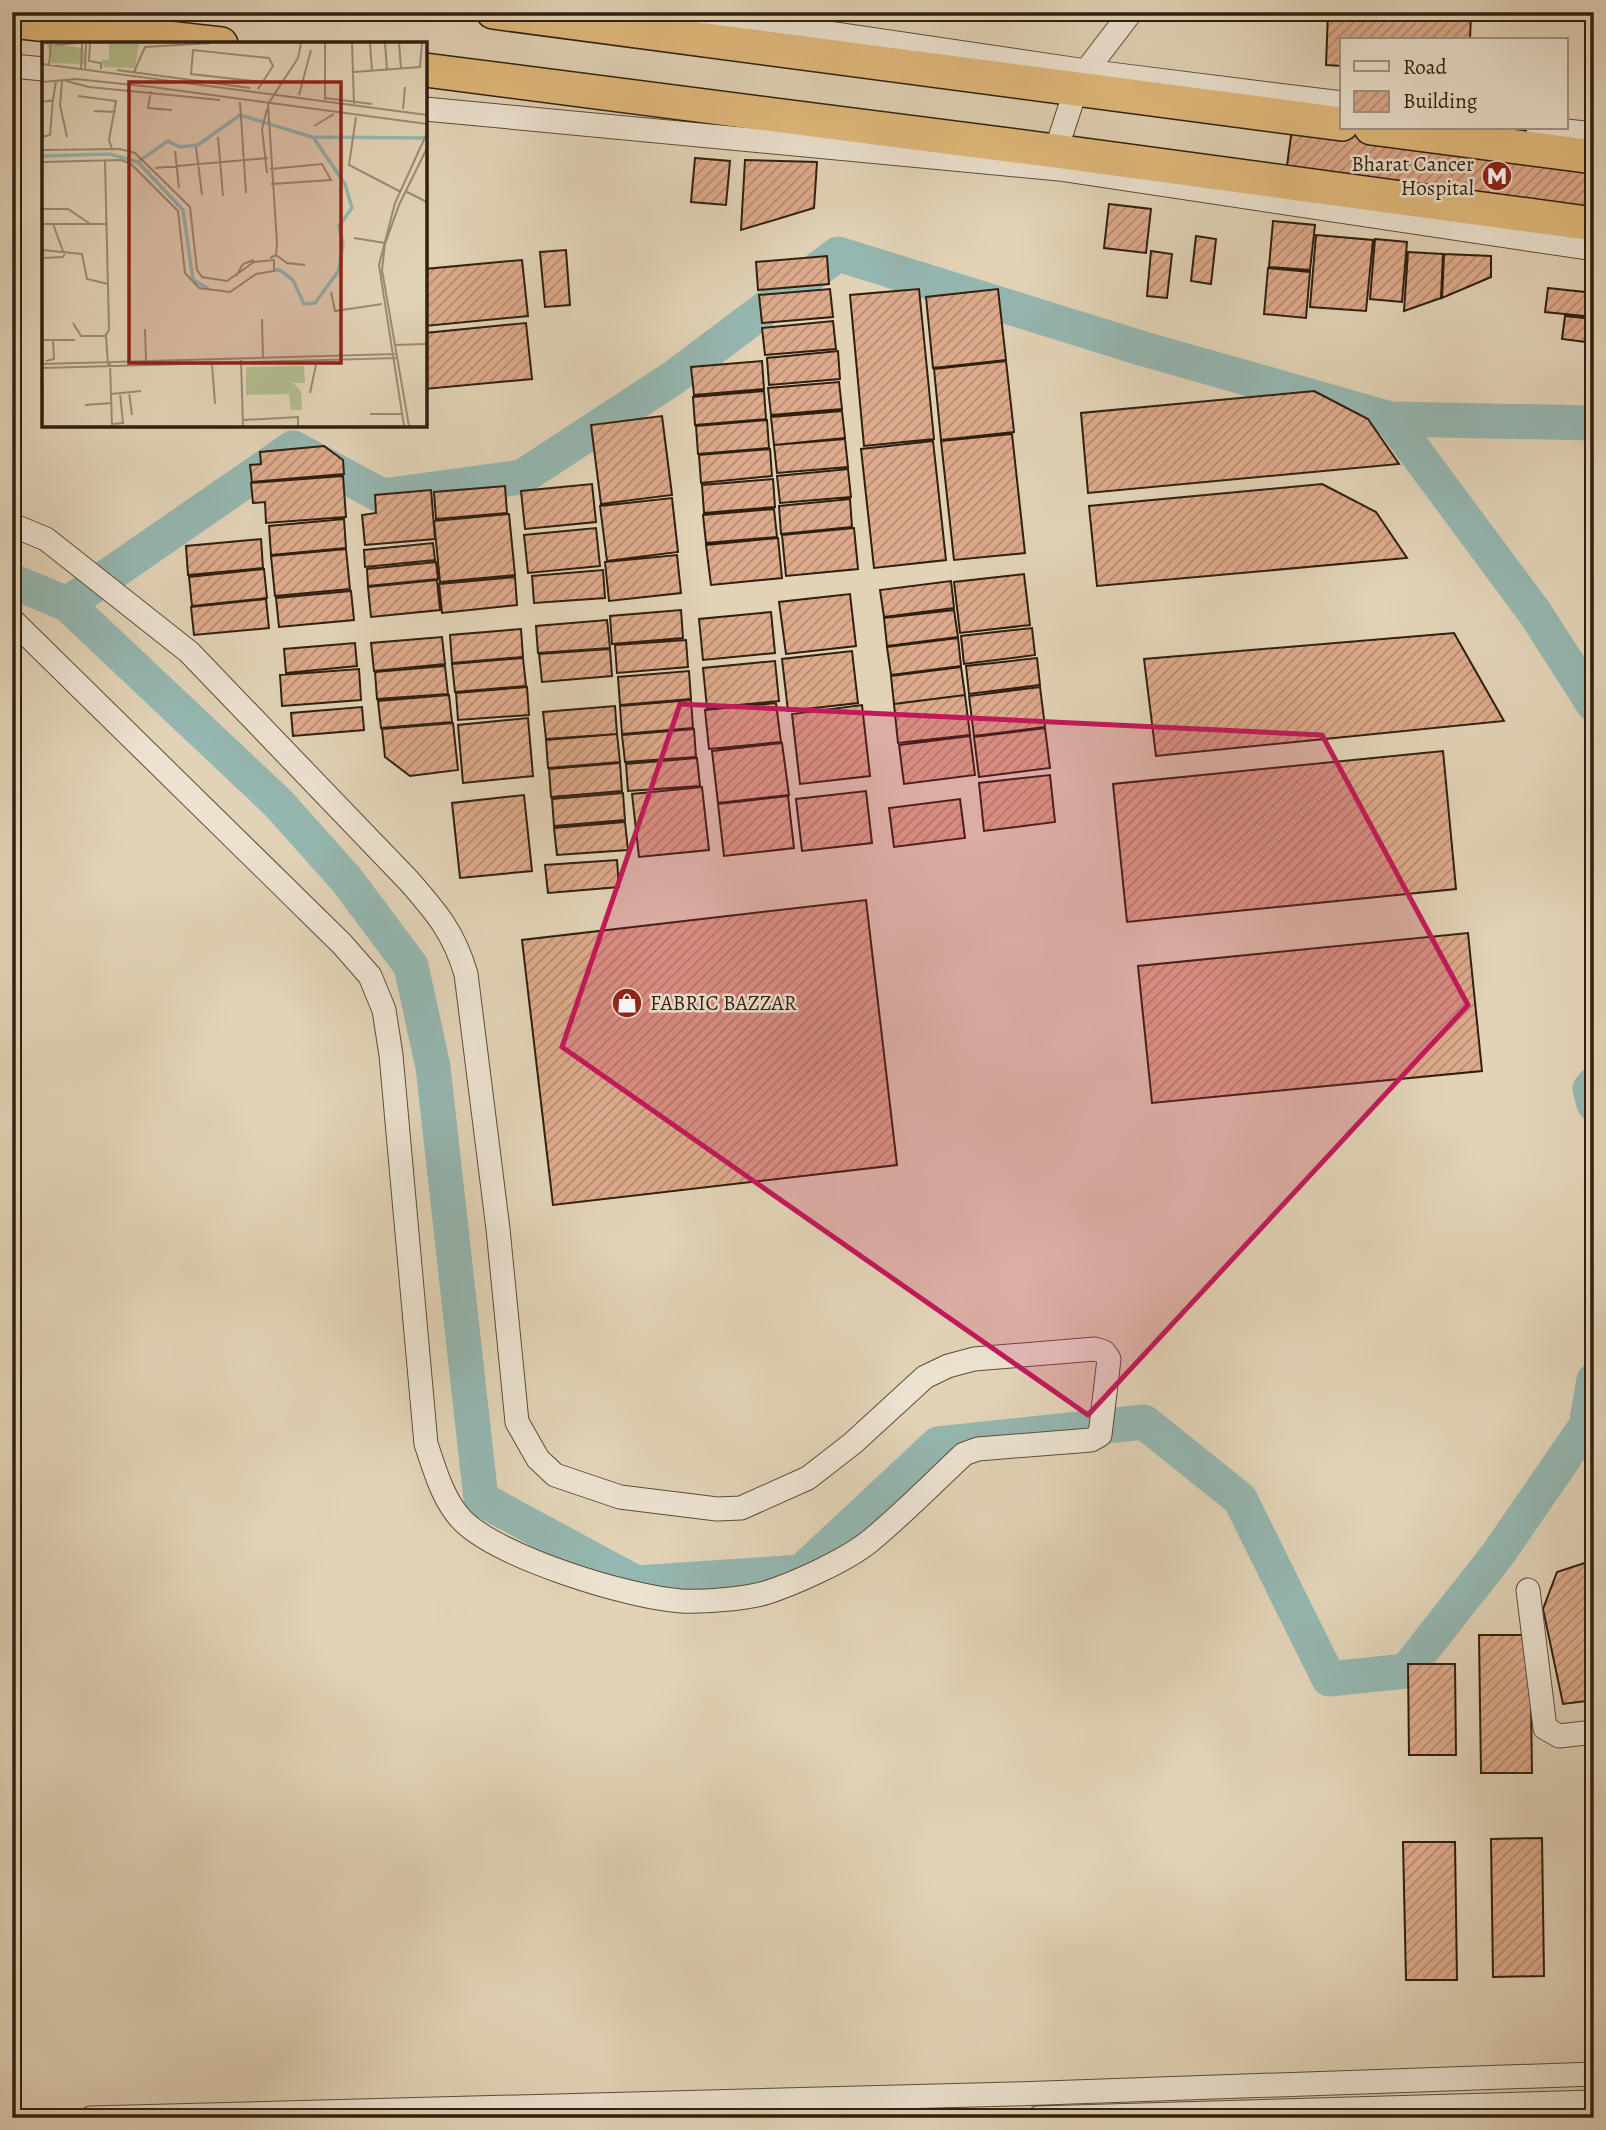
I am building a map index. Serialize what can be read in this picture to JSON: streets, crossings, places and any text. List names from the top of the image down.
{
  "places": {
    "metro station": ["Bharat Cancer Hospital"],
    "shop": ["FABRIC BAZZAR"]
  },
  "legend": ["Road", "Building"]
}
